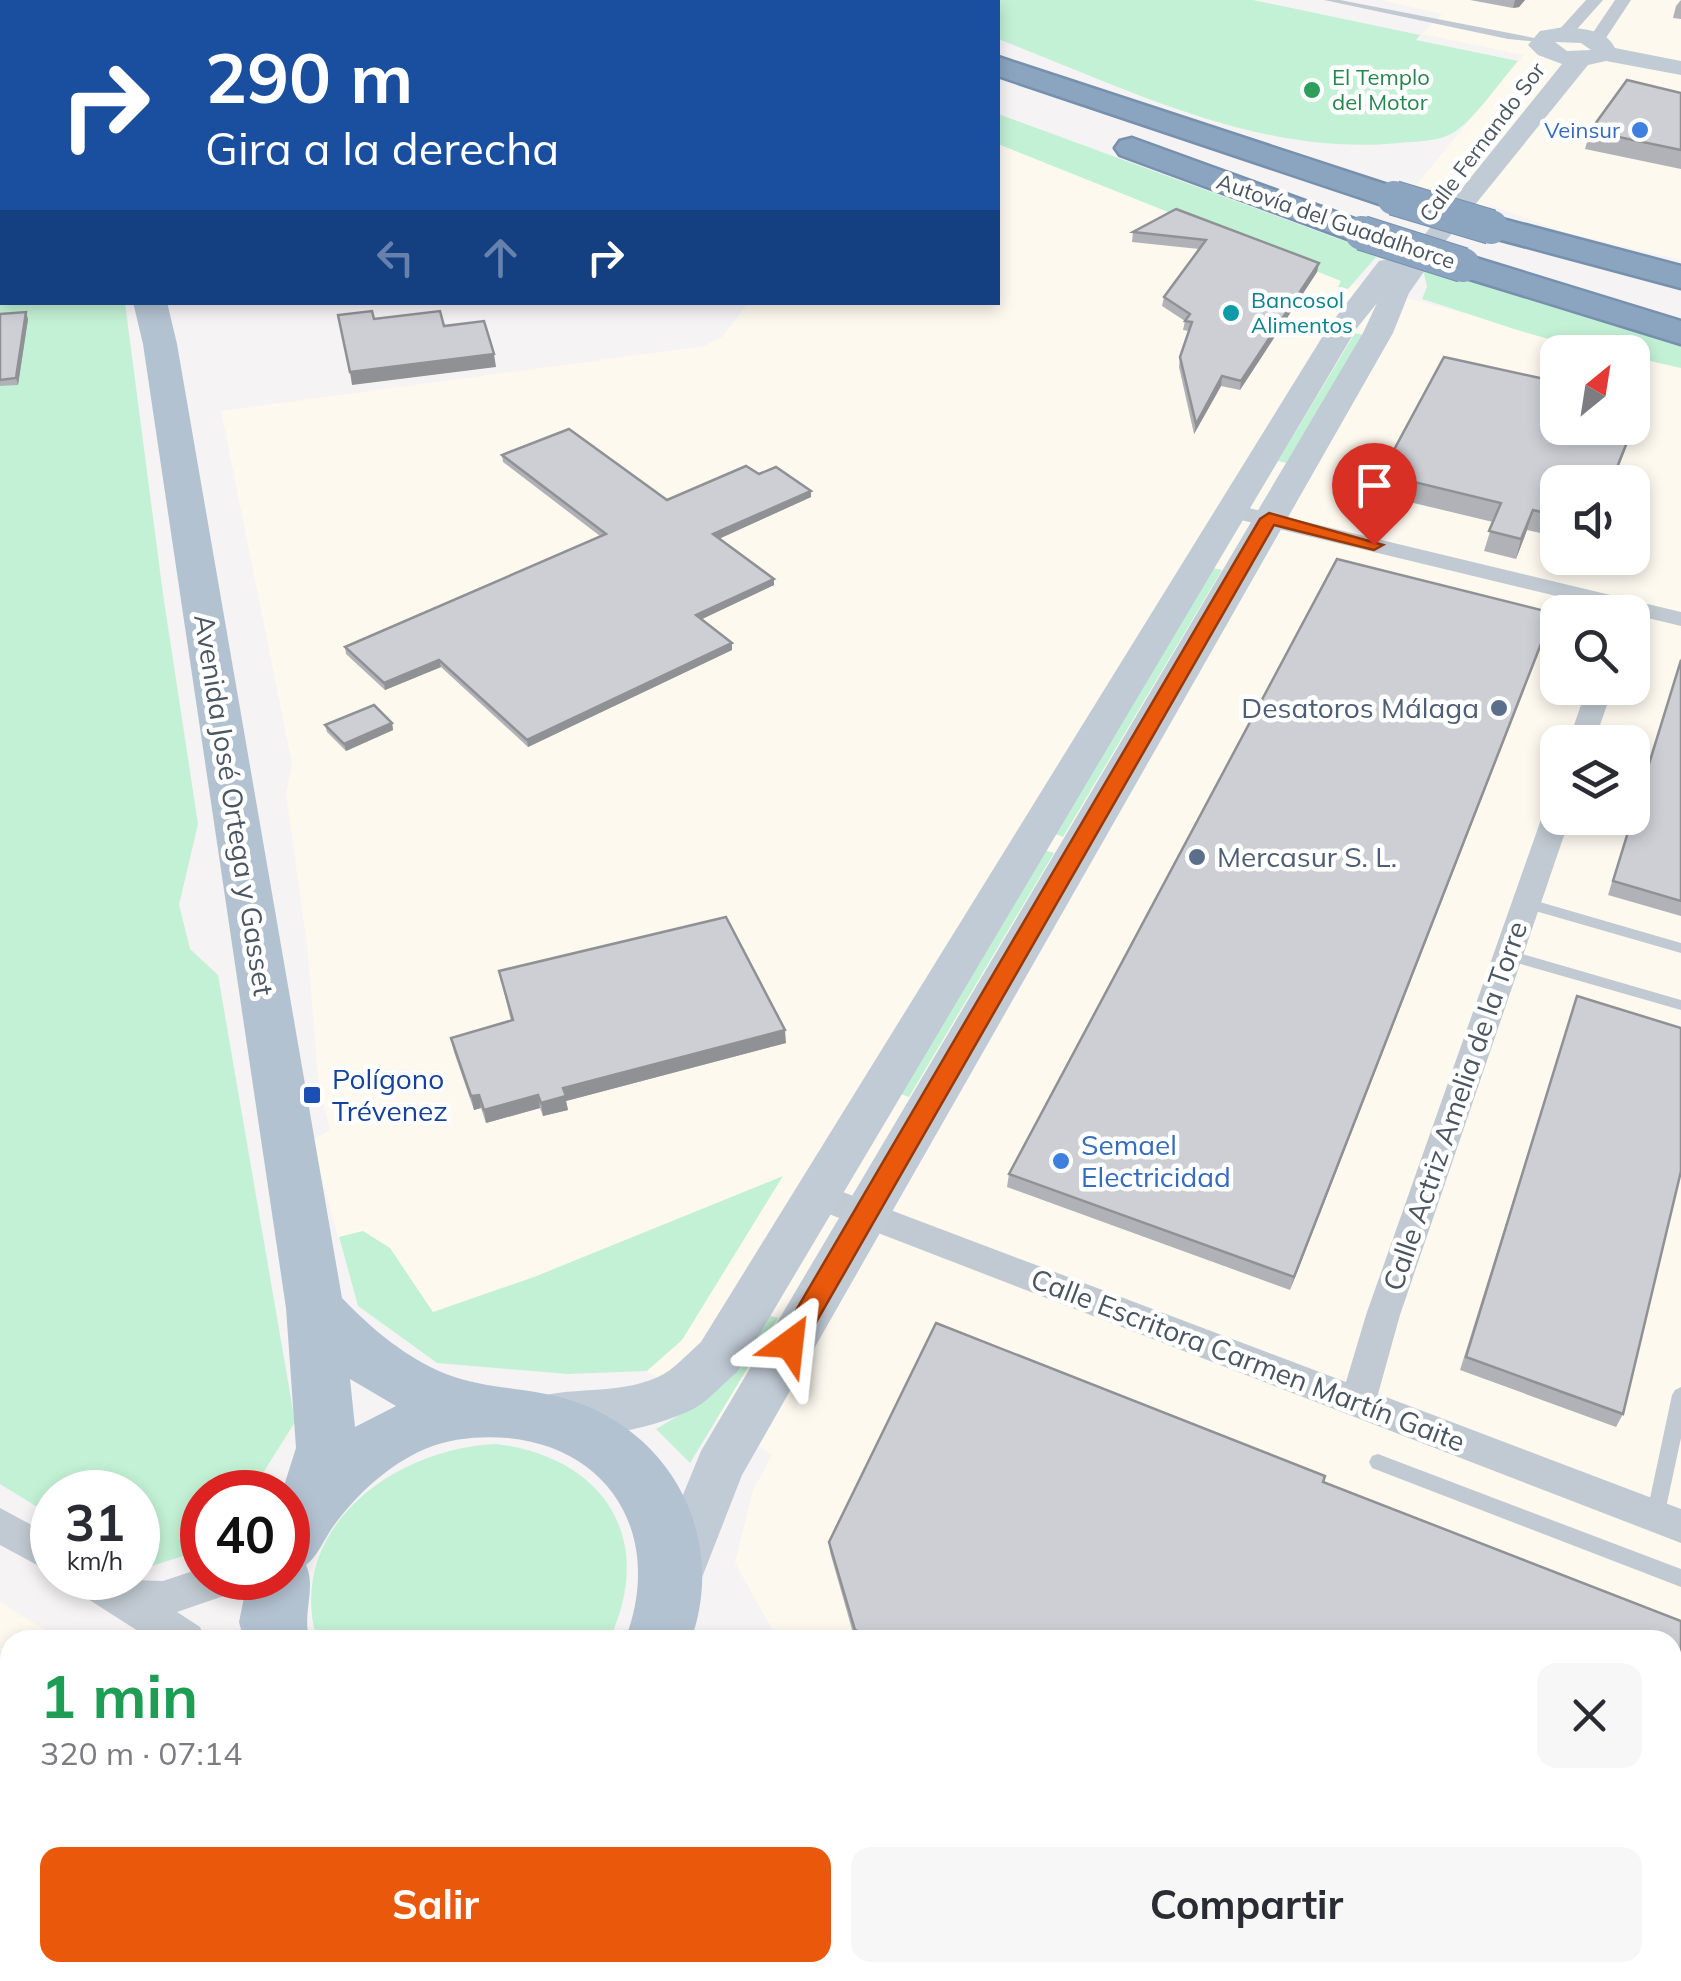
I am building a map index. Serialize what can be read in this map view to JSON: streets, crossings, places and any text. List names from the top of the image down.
{
  "streets": {
    "highway": ["Autovía del Guadalhorce"],
    "main road": ["Avenida José Ortega y Gasset"],
    "street": ["Calle Fernando Sor", "Calle Actriz Amelia de la Torre", "Calle Escritora Carmen Martín Gaite"]
  },
  "crossings": [
    ["Calle Fernando Sor", "Autovía del Guadalhorce"],
    ["Calle Actriz Amelia de la Torre", "Calle Escritora Carmen Martín Gaite"]
  ],
  "places": {
    "other": [
      "El Templo del Motor",
      "Veinsur",
      "Bancosol Alimentos",
      "Desatoros Málaga",
      "Mercasur S. L.",
      "Semael Electricidad"
    ],
    "transit": ["Polígono Trévenez"]
  },
  "north": "top right",
  "page": {
    "turn": ["290 m", "Gira a la derecha"],
    "speed": "31 km/h",
    "limit": "40",
    "heading": ["1 min", "320 m · 07:14"],
    "buttons": ["Salir", "Compartir"]
  }
}
